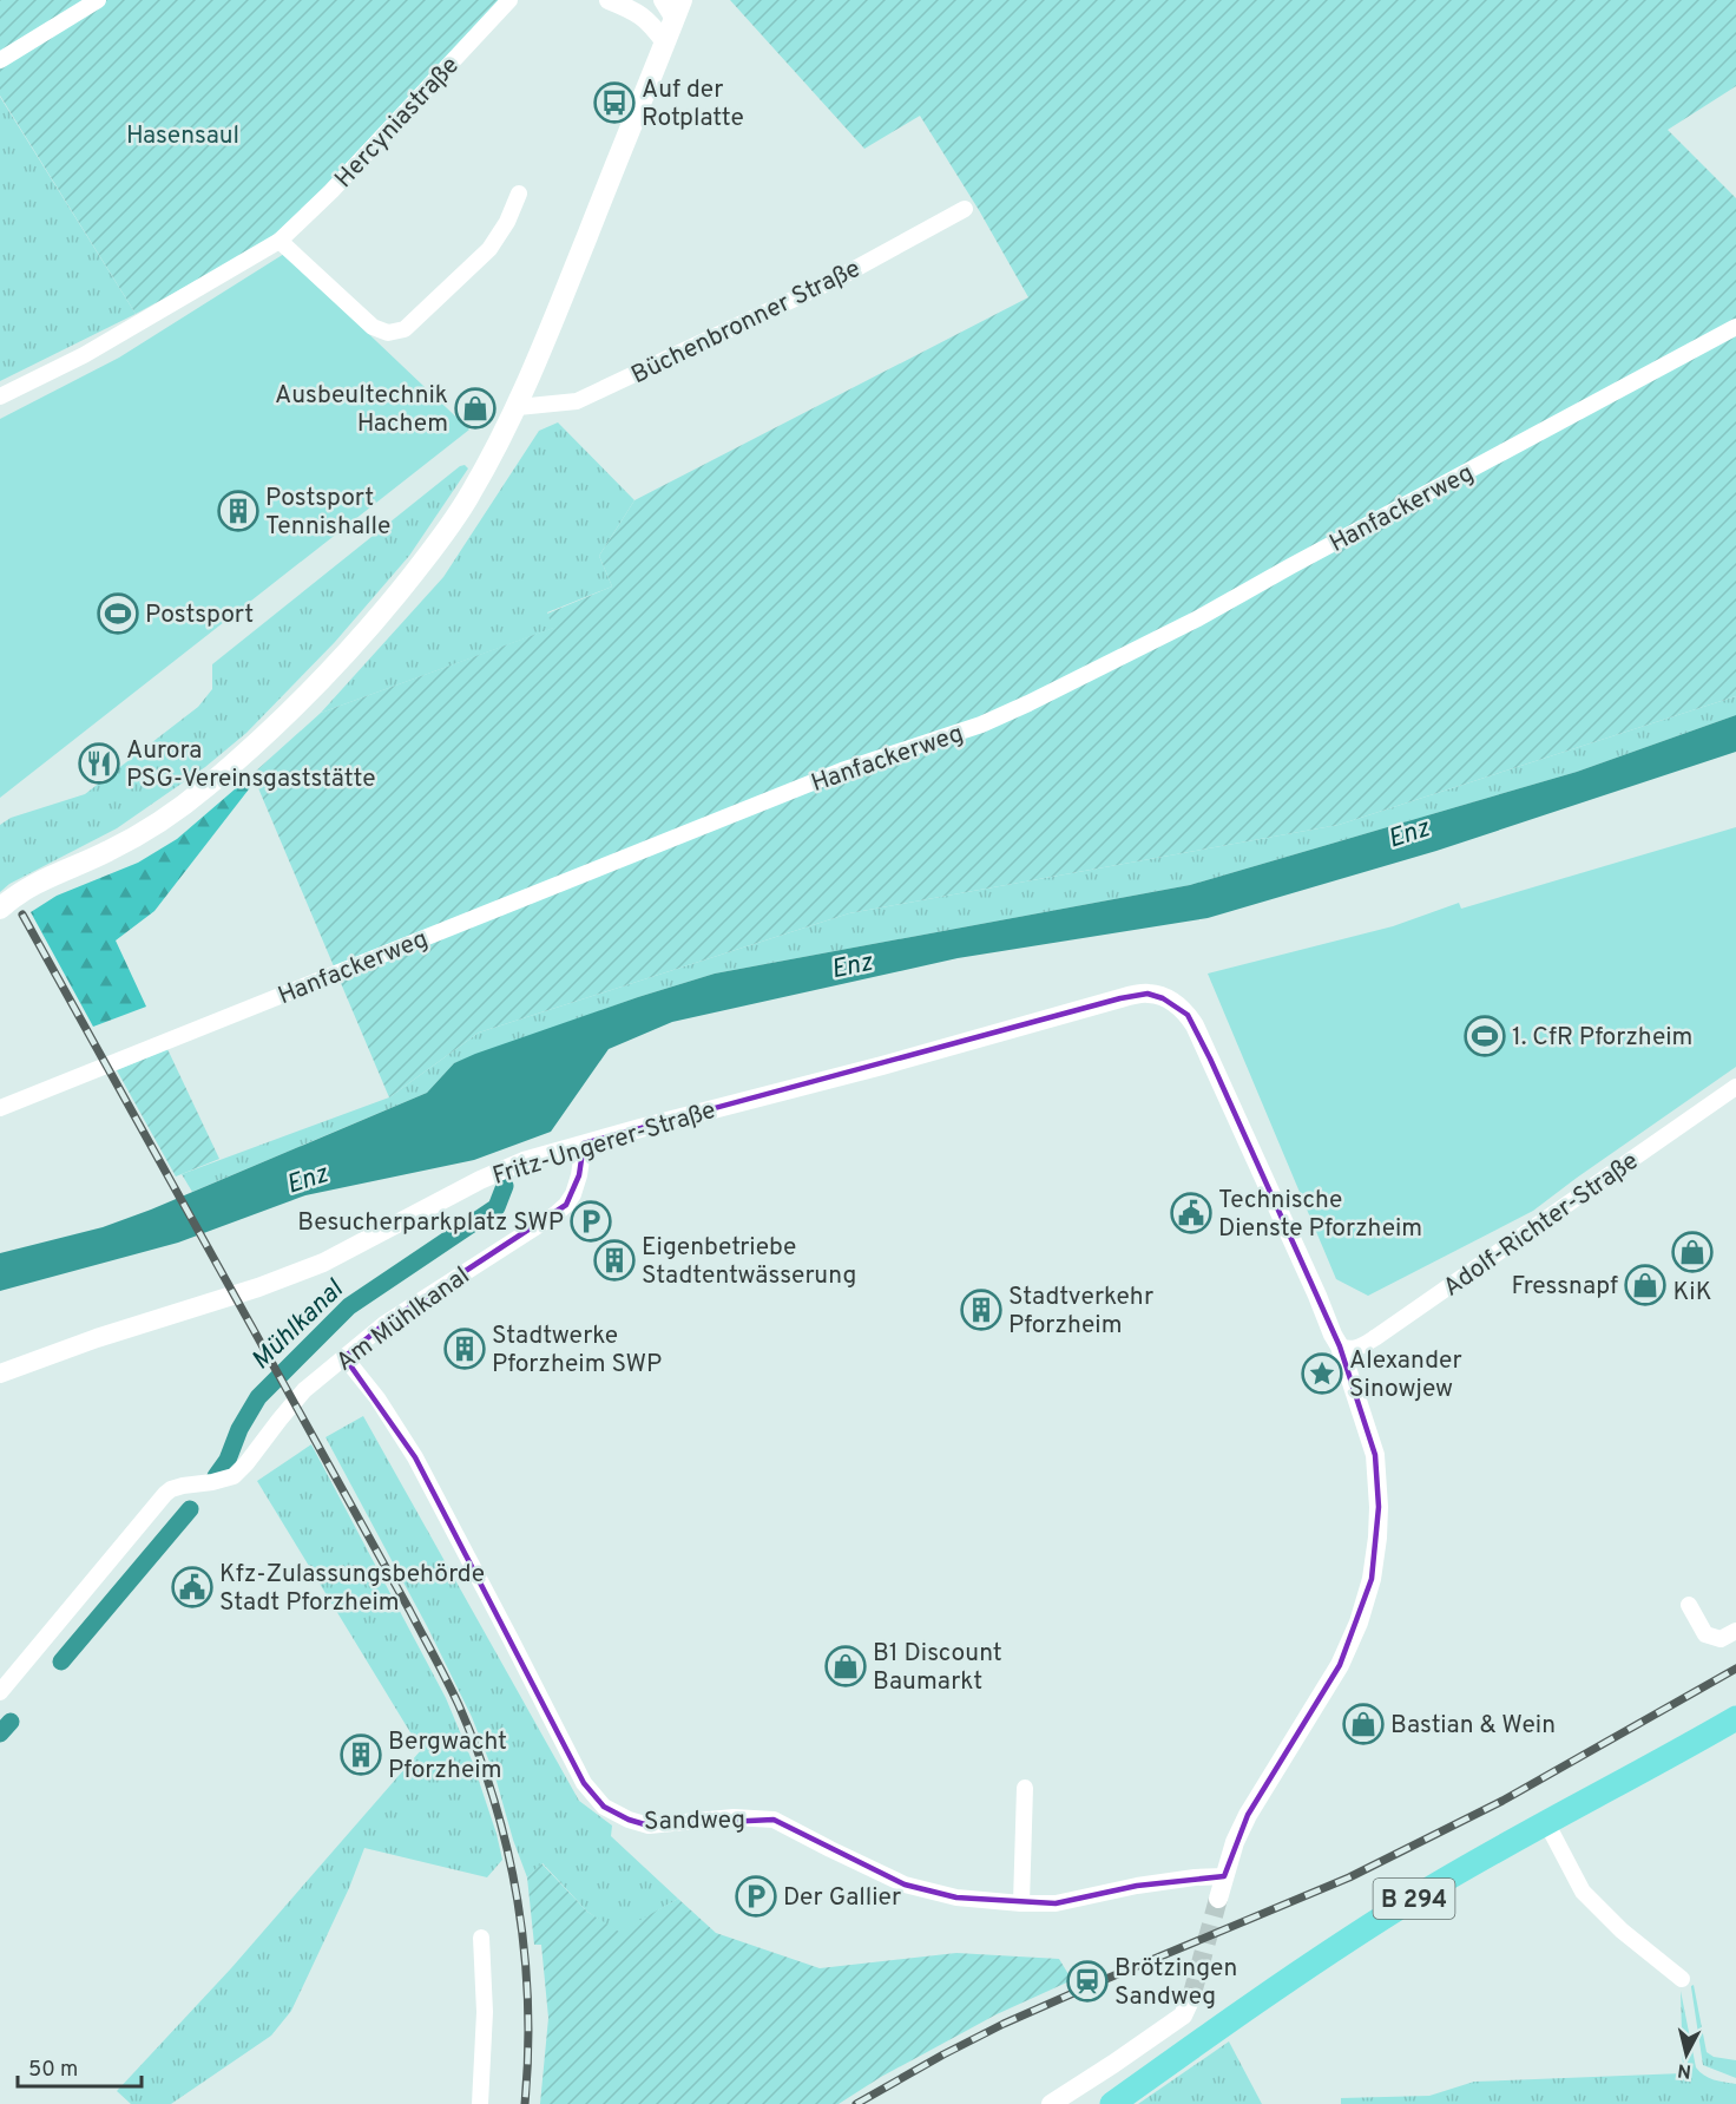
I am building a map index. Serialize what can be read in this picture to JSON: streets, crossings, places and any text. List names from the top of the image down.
{
  "streets": {
    "main road": ["B 294"],
    "street": [
      "Hercyniastraße",
      "Büchenbronner Straße",
      "Hanfackerweg",
      "Fritz-Ungerer-Straße",
      "Adolf-Richter-Straße",
      "Am Mühlkanal",
      "Sandweg"
    ]
  },
  "crossings": [
    ["Fritz-Ungerer-Straße", "Adolf-Richter-Straße"],
    ["Fritz-Ungerer-Straße", "Am Mühlkanal"],
    ["Am Mühlkanal", "Sandweg"]
  ],
  "water": ["Enz", "Mühlkanal"],
  "parks": ["Hasensaul"],
  "places": {
    "bus stop": ["Auf der Rotplatte"],
    "shop": [
      "Ausbeultechnik Hachem",
      "KiK",
      "Fressnapf",
      "B1 Discount Baumarkt",
      "Bastian & Wein"
    ],
    "building": [
      "Postsport Tennishalle",
      "Eigenbetriebe Stadtentwässerung",
      "Stadtverkehr Pforzheim",
      "Stadtwerke Pforzheim SWP",
      "Bergwacht Pforzheim"
    ],
    "sports": ["Postsport", "1. CfR Pforzheim"],
    "restaurant": ["Aurora PSG-Vereinsgaststätte"],
    "public building": ["Technische Dienste Pforzheim", "Kfz-Zulassungsbehörde Stadt Pforzheim"],
    "parking": ["Besucherparkplatz SWP", "Der Gallier"],
    "place": ["Alexander Sinowjew"],
    "station": ["Brötzingen Sandweg"]
  },
  "scale_bar": "50 m",
  "north": "bottom"
}
